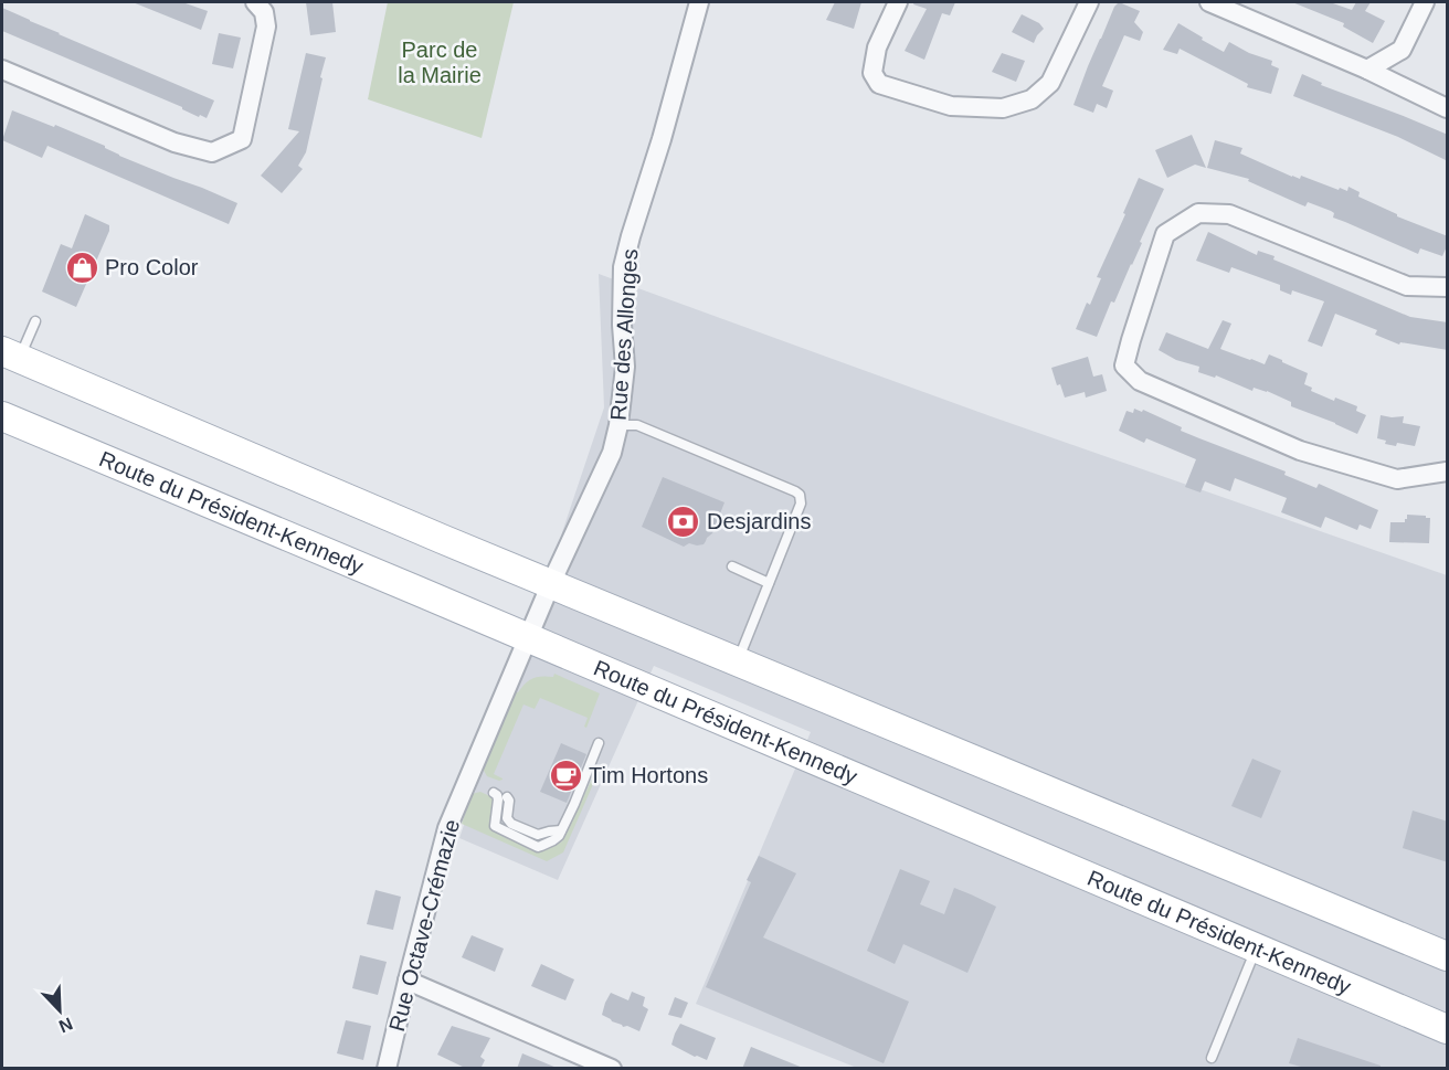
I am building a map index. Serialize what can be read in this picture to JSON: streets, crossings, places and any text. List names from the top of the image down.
{
  "streets": {
    "main road": ["Route du Président-Kennedy"],
    "street": ["Rue des Allonges", "Rue Octave-Crémazie"]
  },
  "crossings": [
    ["Rue des Allonges", "Route du Président-Kennedy"],
    ["Rue des Allonges", "Rue Octave-Crémazie"],
    ["Route du Président-Kennedy", "Rue Octave-Crémazie"]
  ],
  "parks": ["Parc de la Mairie"],
  "places": {
    "shop": ["Pro Color"],
    "bank": ["Desjardins"],
    "cafe": ["Tim Hortons"]
  },
  "north": "bottom right"
}
